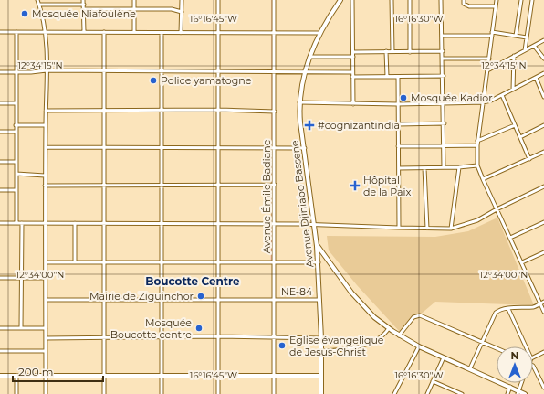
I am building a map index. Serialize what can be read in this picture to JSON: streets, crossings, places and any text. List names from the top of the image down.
{
  "streets": {
    "main road": ["Avenue Djiniabo Bassene"],
    "street": ["Avenue Émile Badiane", "NE-84"]
  },
  "crossings": [
    ["Avenue Émile Badiane", "NE-84"],
    ["Avenue Djiniabo Bassene", "NE-84"]
  ],
  "districts": ["Boucotte Centre"],
  "places": {
    "other": [
      "Mosquée Niafoulène",
      "Police yamatogne",
      "Mosquée Kadior",
      "Mairie de Ziguinchor",
      "Mosquée Boucotte centre",
      "Eglise évangelique de Jesus-Christ"
    ],
    "health": ["#cognizantindia", "Hôpital de la Paix"]
  },
  "scale_bar": "200 m",
  "north": "top",
  "coordinates": [
    "16°16'45\"W",
    "16°16'30\"W",
    "12°34'15\"N",
    "12°34'00\"N"
  ]
}
